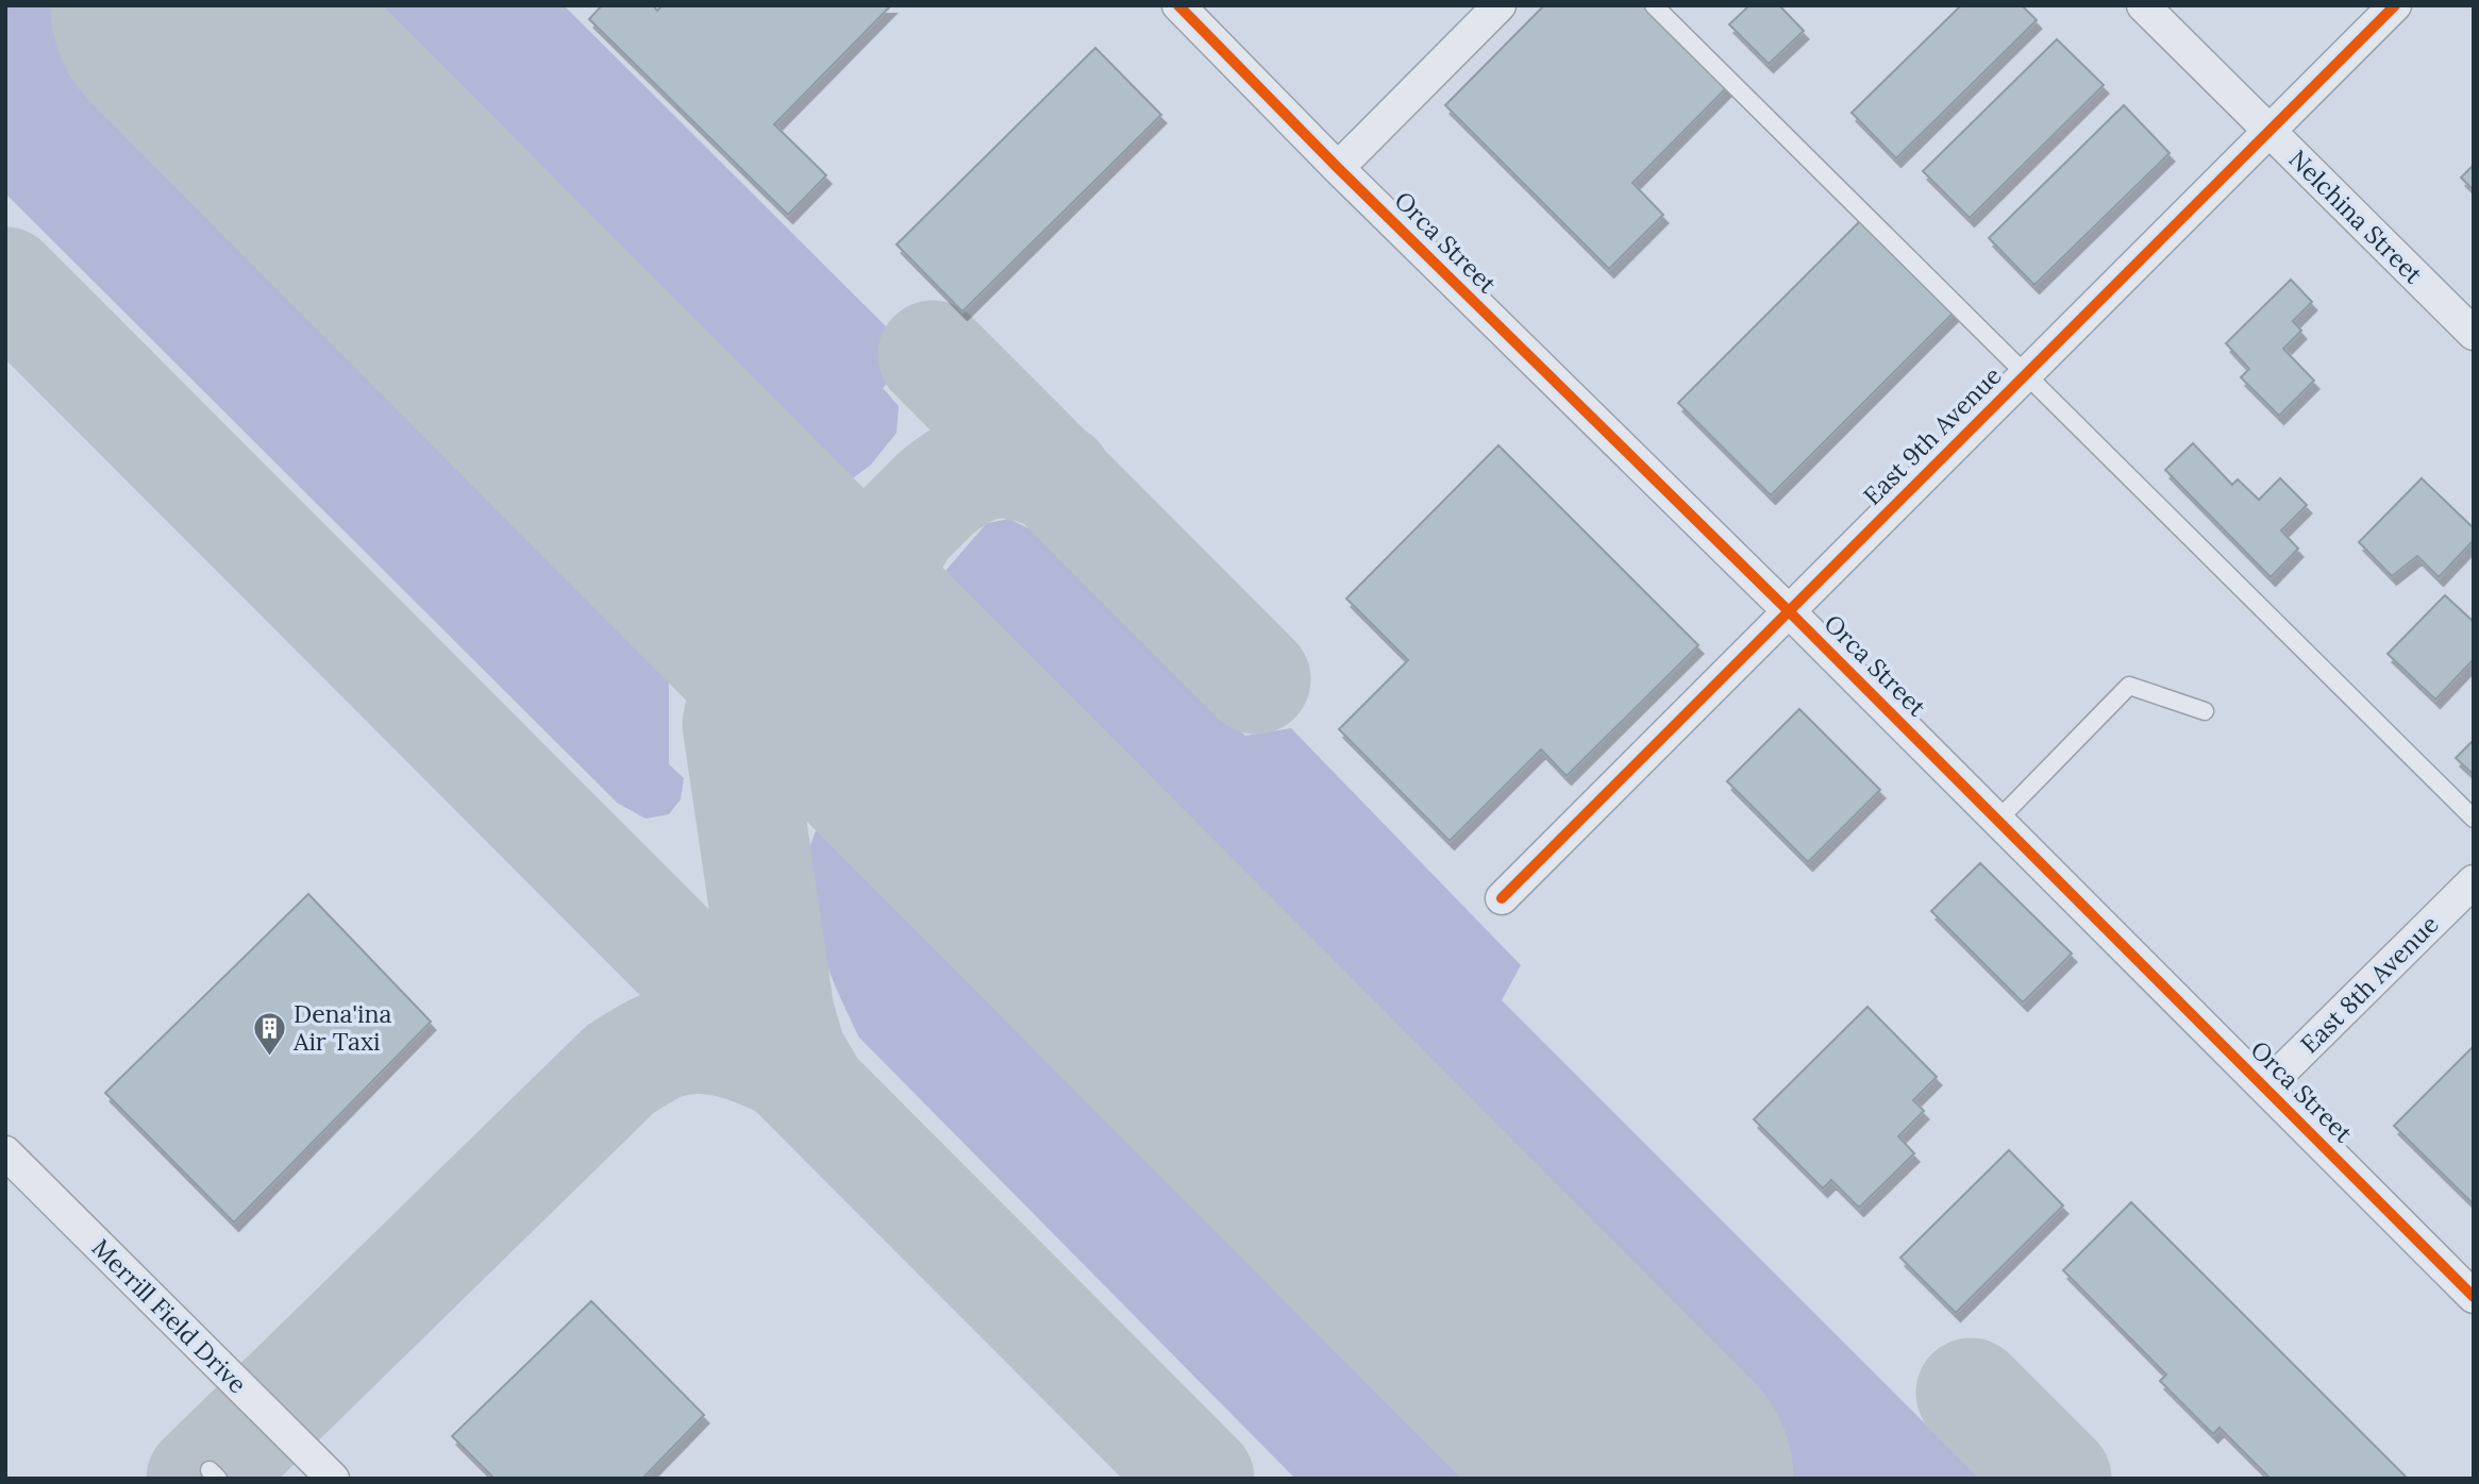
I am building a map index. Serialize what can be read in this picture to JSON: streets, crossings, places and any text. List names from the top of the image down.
{
  "streets": {
    "street": [
      "Nelchina Street",
      "Orca Street",
      "East 9th Avenue",
      "East 8th Avenue",
      "Merrill Field Drive"
    ]
  },
  "crossings": [
    ["Nelchina Street", "East 9th Avenue"],
    ["Orca Street", "East 9th Avenue"],
    ["Orca Street", "East 8th Avenue"]
  ],
  "places": {
    "building": ["Dena'ina Air Taxi"]
  }
}
